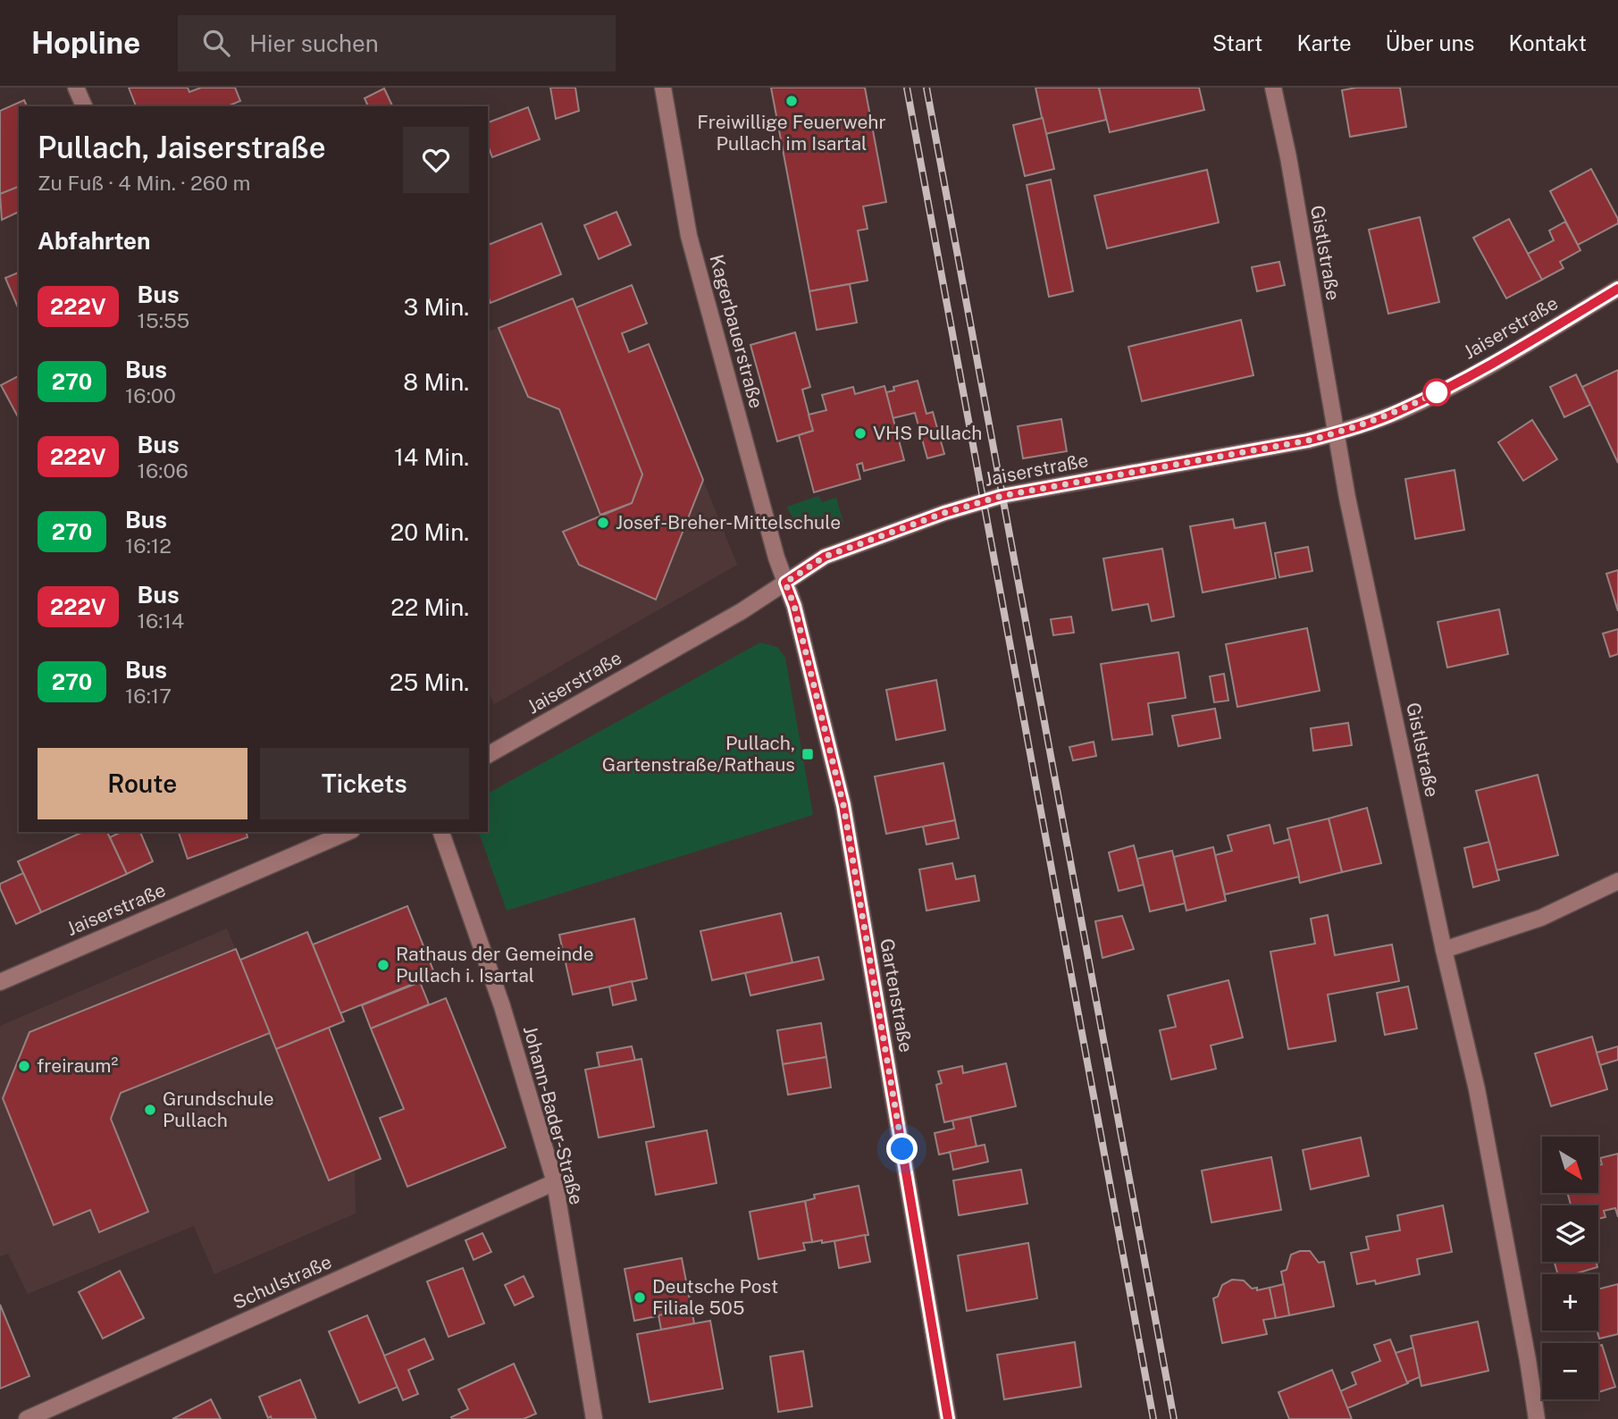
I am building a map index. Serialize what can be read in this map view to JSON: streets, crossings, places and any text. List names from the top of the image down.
{
  "streets": {
    "street": [
      "Gistlstraße",
      "Jaiserstraße",
      "Kagerbauerstraße",
      "Gartenstraße",
      "Johann-Bader-Straße",
      "Schulstraße"
    ]
  },
  "crossings": [
    ["Gistlstraße", "Jaiserstraße"],
    ["Jaiserstraße", "Kagerbauerstraße"],
    ["Jaiserstraße", "Gartenstraße"],
    ["Kagerbauerstraße", "Gartenstraße"],
    ["Johann-Bader-Straße", "Schulstraße"]
  ],
  "places": {
    "other": [
      "Freiwillige Feuerwehr Pullach im Isartal",
      "VHS Pullach",
      "Josef-Breher-Mittelschule",
      "Rathaus der Gemeinde Pullach i. Isartal",
      "freiraum²",
      "Grundschule Pullach",
      "Deutsche Post Filiale 505"
    ],
    "transit": ["Pullach, Gartenstraße/Rathaus"]
  },
  "lines": ["bus line 222V"],
  "north": "bottom right",
  "page": {
    "header": "Hopline",
    "search": "Hier suchen",
    "nav": [
      "Start",
      "Karte",
      "Über uns",
      "Kontakt"
    ],
    "heading": [
      ["Pullach, Jaiserstraße", "Zu Fuß · 4 Min. · 260 m"],
      "Abfahrten"
    ],
    "list": [
      {
        "mark": "222V",
        "name": "Bus",
        "note": "15:55",
        "value": "3 Min."
      },
      {
        "mark": "270",
        "name": "Bus",
        "note": "16:00",
        "value": "8 Min."
      },
      {
        "mark": "222V",
        "name": "Bus",
        "note": "16:06",
        "value": "14 Min."
      },
      {
        "mark": "270",
        "name": "Bus",
        "note": "16:12",
        "value": "20 Min."
      },
      {
        "mark": "222V",
        "name": "Bus",
        "note": "16:14",
        "value": "22 Min."
      },
      {
        "mark": "270",
        "name": "Bus",
        "note": "16:17",
        "value": "25 Min."
      }
    ],
    "buttons": ["Route", "Tickets"],
    "map_buttons": ["+", "−"]
  }
}
